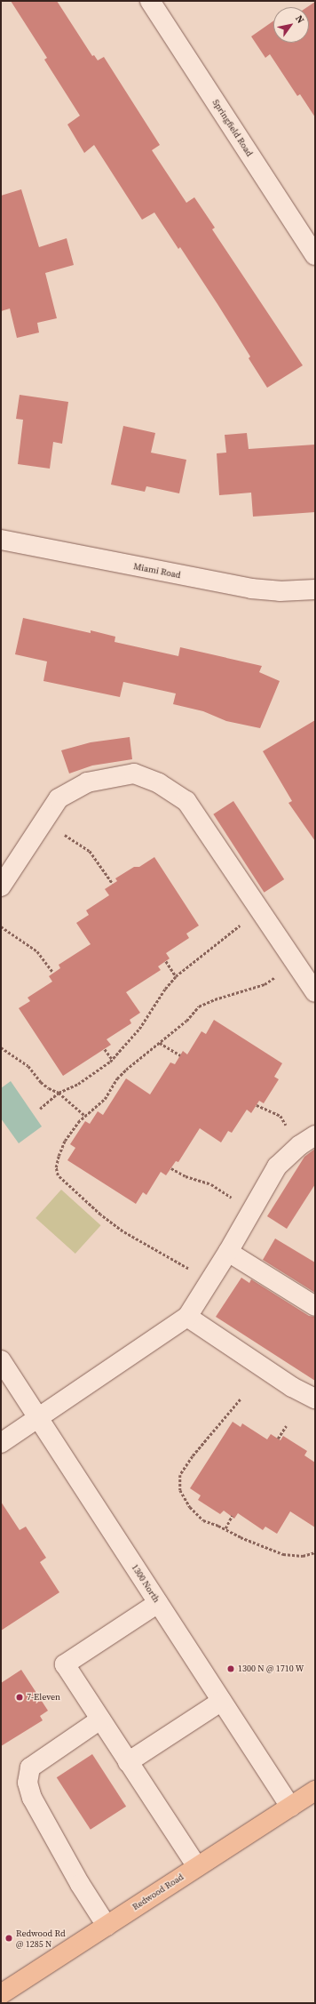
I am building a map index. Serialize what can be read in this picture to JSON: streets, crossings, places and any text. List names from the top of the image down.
{
  "streets": {
    "main road": ["Redwood Road"],
    "street": ["Springfield Road", "Miami Road", "1300 North"]
  },
  "crossings": [
    ["1300 North", "Redwood Road"]
  ],
  "places": ["1300 N @ 1710 W", "7-Eleven", "Redwood Rd @ 1285 N"],
  "north": "top right"
}
